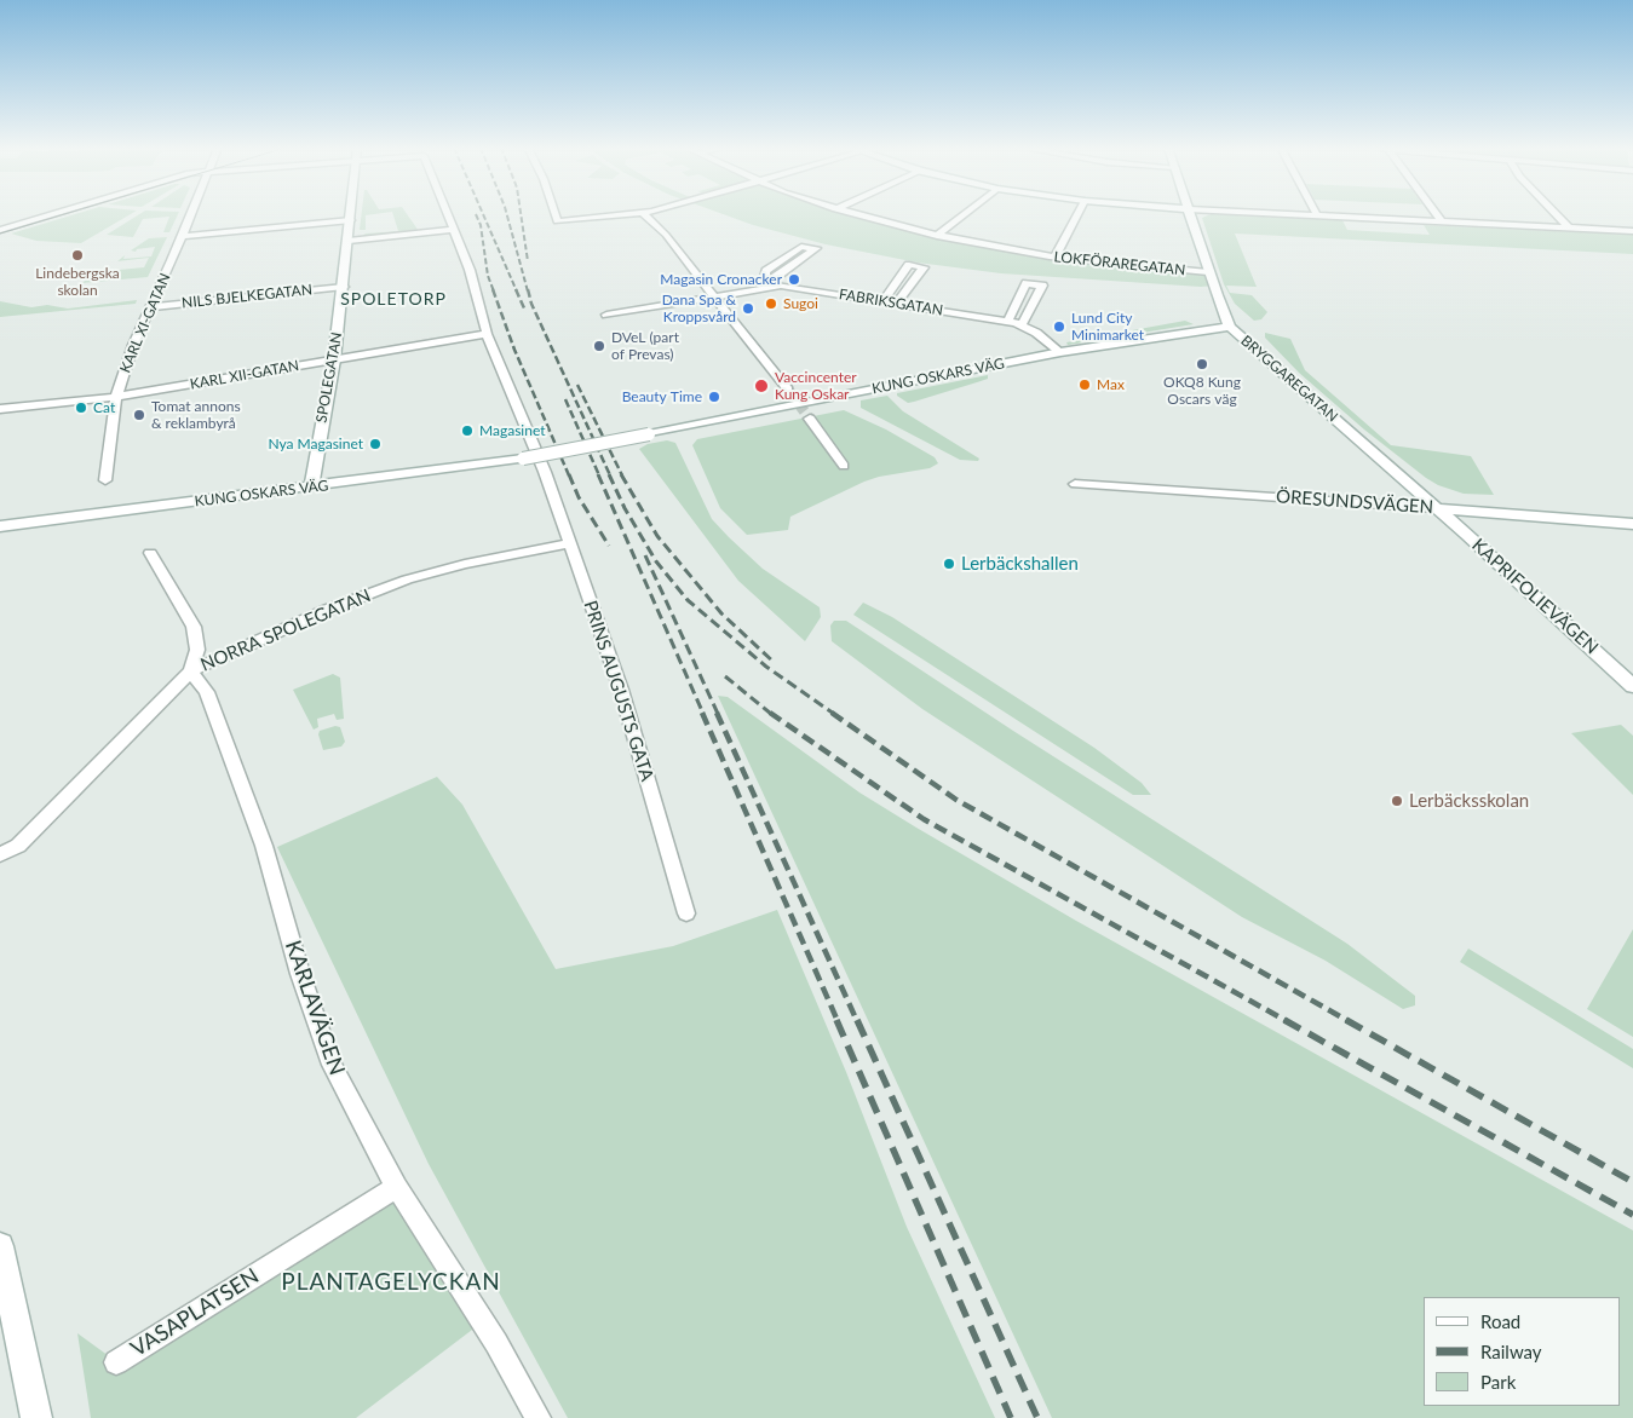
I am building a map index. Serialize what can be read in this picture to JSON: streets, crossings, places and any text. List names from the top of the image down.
{
  "streets": {
    "main road": [
      "KUNG OSKARS VÄG",
      "SPOLEGATAN",
      "BRYGGAREGATAN",
      "ÖRESUNDSVÄGEN",
      "KAPRIFOLIEVÄGEN"
    ],
    "street": [
      "LOKFÖRAREGATAN",
      "NILS BJELKEGATAN",
      "FABRIKSGATAN",
      "KARL XI-GATAN",
      "KARL XII-GATAN",
      "NORRA SPOLEGATAN",
      "PRINS AUGUSTS GATA",
      "KARLAVÄGEN",
      "VASAPLATSEN"
    ]
  },
  "crossings": [
    ["LOKFÖRAREGATAN", "BRYGGAREGATAN"],
    ["NILS BJELKEGATAN", "KARL XI-GATAN"],
    ["NILS BJELKEGATAN", "SPOLEGATAN"],
    ["FABRIKSGATAN", "KUNG OSKARS VÄG"],
    ["KARL XI-GATAN", "KARL XII-GATAN"],
    ["KARL XII-GATAN", "SPOLEGATAN"],
    ["KARL XII-GATAN", "PRINS AUGUSTS GATA"],
    ["KUNG OSKARS VÄG", "SPOLEGATAN"],
    ["KUNG OSKARS VÄG", "BRYGGAREGATAN"],
    ["BRYGGAREGATAN", "ÖRESUNDSVÄGEN"],
    ["BRYGGAREGATAN", "KAPRIFOLIEVÄGEN"],
    ["ÖRESUNDSVÄGEN", "KAPRIFOLIEVÄGEN"],
    ["NORRA SPOLEGATAN", "PRINS AUGUSTS GATA"],
    ["NORRA SPOLEGATAN", "KARLAVÄGEN"],
    ["KARLAVÄGEN", "VASAPLATSEN"]
  ],
  "districts": ["SPOLETORP", "PLANTAGELYCKAN"],
  "places": [
    "Lindebergska skolan",
    "Magasin Cronacker",
    "Sugoi",
    "Dana Spa & Kroppsvård",
    "Lund City Minimarket",
    "DVeL (part of Prevas)",
    "OKQ8 Kung Oscars väg",
    "Max",
    "Vaccincenter Kung Oskar",
    "Beauty Time",
    "Cat",
    "Tomat annons & reklambyrå",
    "Magasinet",
    "Nya Magasinet",
    "Lerbäckshallen",
    "Lerbäcksskolan"
  ],
  "legend": ["Road", "Railway", "Park"]
}
